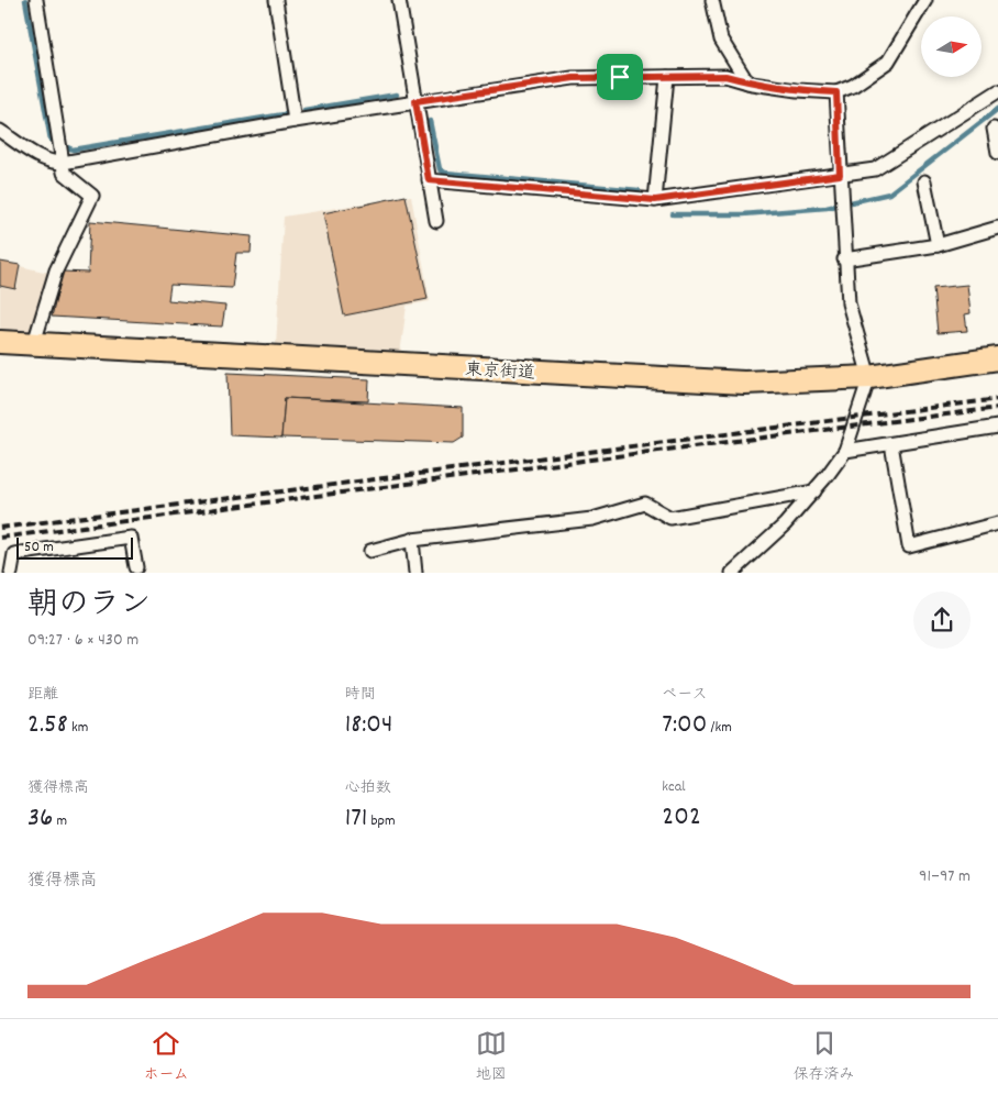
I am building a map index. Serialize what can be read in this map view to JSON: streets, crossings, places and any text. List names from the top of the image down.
{
  "streets": {
    "highway": ["東京街道"]
  },
  "scale_bar": "50 m",
  "north": "right",
  "page": {
    "scale": "50 m",
    "heading": ["朝のラン", "09:27 · 6 × 430 m"],
    "stats": [
      ["距離", "2.58 km"],
      ["時間", "18:04"],
      ["ペース", "7:00 /km"],
      ["獲得標高", "36 m"],
      ["心拍数", "171 bpm"],
      ["kcal", "202"]
    ],
    "chart": ["獲得標高", "91–97 m"],
    "tabs": ["ホーム", "地図", "保存済み"]
  }
}
